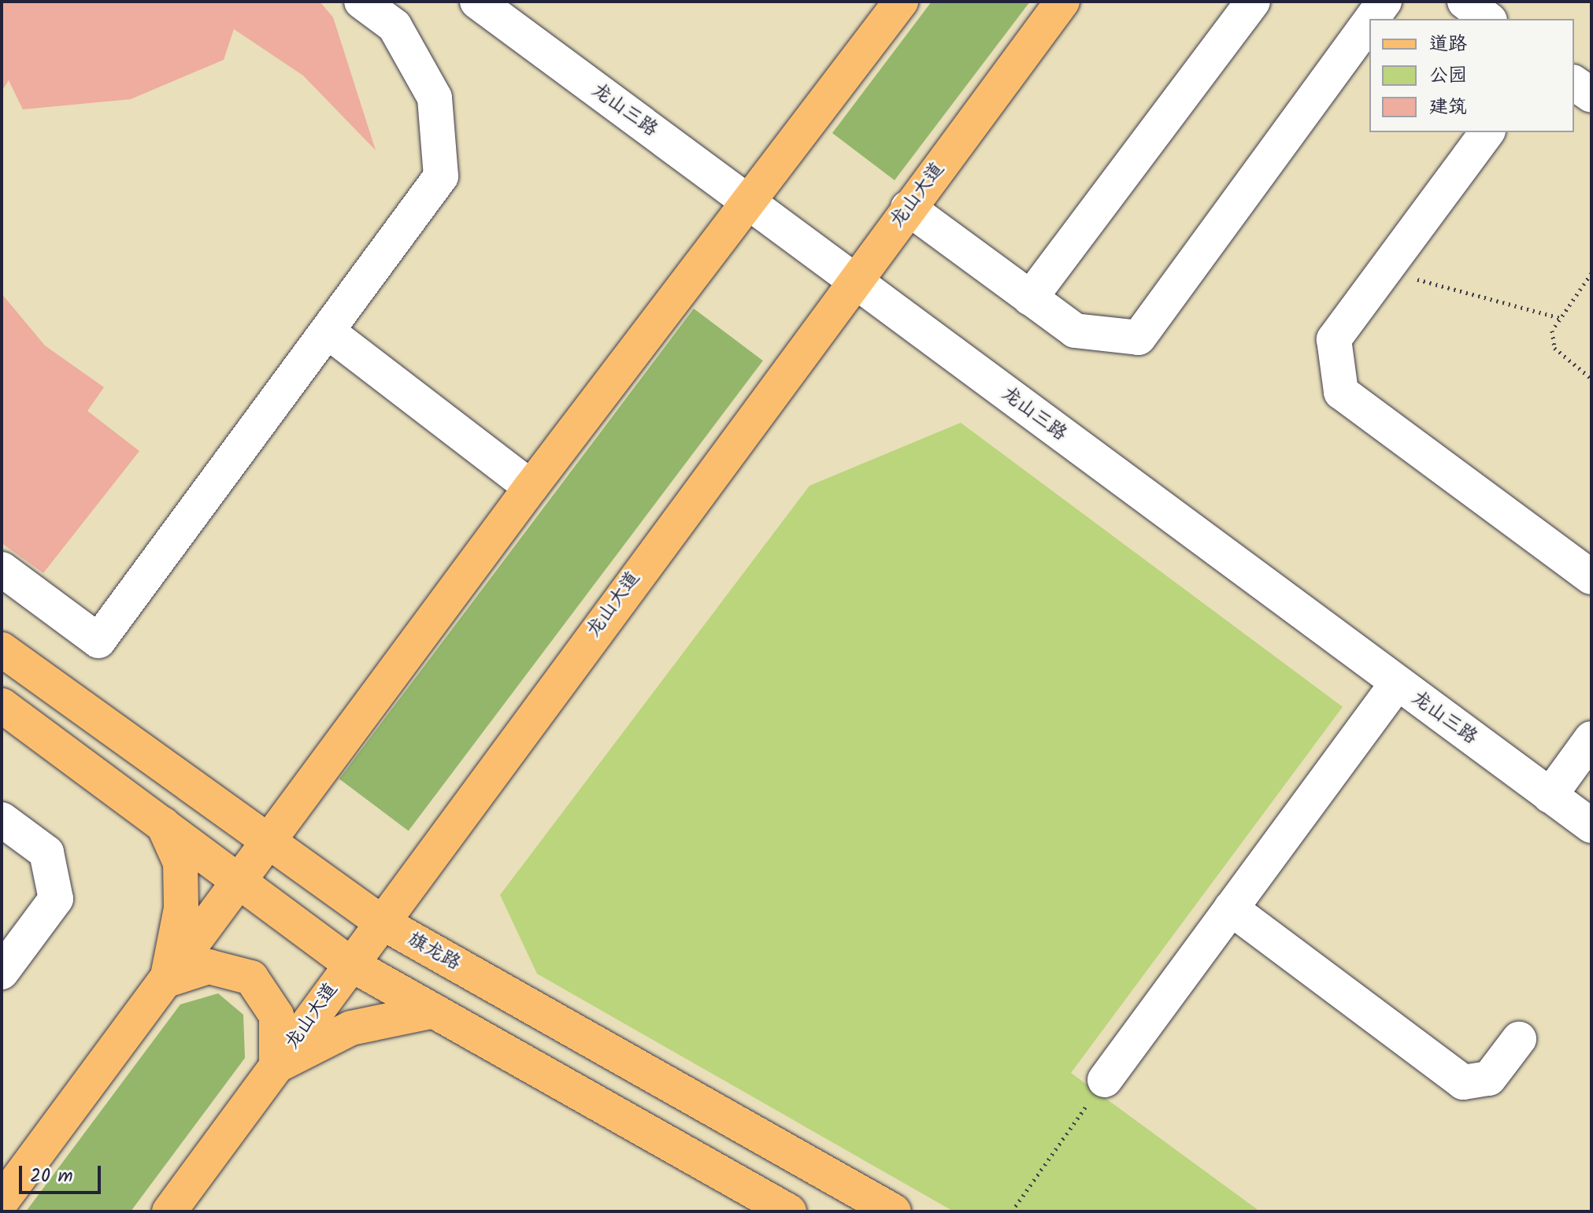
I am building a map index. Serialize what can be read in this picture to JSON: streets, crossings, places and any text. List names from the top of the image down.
{
  "streets": {
    "main road": ["龙山大道", "旗龙路"],
    "street": ["龙山三路"]
  },
  "crossings": [
    ["龙山三路", "龙山大道"],
    ["龙山大道", "旗龙路"]
  ],
  "legend": ["道路", "公园", "建筑"],
  "scale_bar": "20 m"
}
